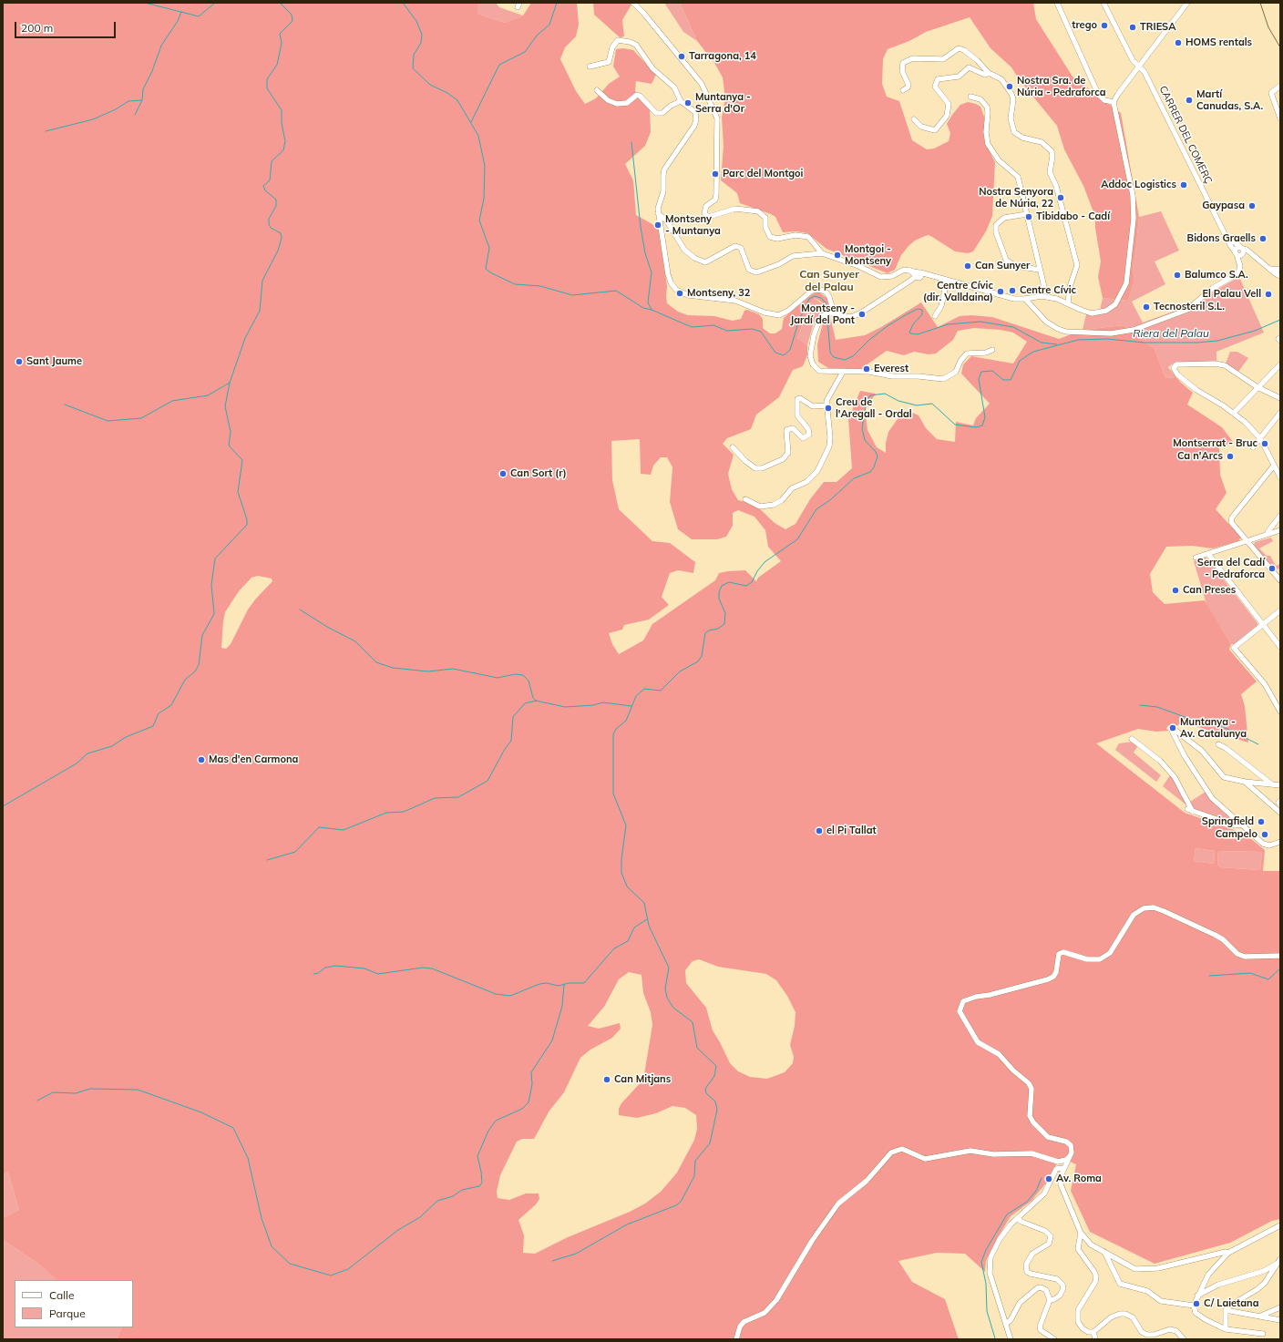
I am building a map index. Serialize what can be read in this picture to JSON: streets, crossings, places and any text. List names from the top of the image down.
{
  "streets": {
    "street": ["CARRER DEL COMERÇ"]
  },
  "districts": ["Can Sunyer del Palau"],
  "water": ["Riera del Palau"],
  "places": [
    "trego",
    "TRIESA",
    "HOMS rentals",
    "Tarragona, 14",
    "Nostra Sra. de Núria - Pedraforca",
    "Martí Canudas, S.A.",
    "Muntanya - Serra d'Or",
    "Parc del Montgoi",
    "Addoc Logistics",
    "Nostra Senyora de Núria, 22",
    "Gaypasa",
    "Tibidabo - Cadí",
    "Montseny - Muntanya",
    "Bidons Graells",
    "Montgoi - Montseny",
    "Can Sunyer",
    "Balumco S.A.",
    "Centre Cívic",
    "Centre Cívic (dir. Valldaina)",
    "Montseny, 32",
    "El Palau Vell",
    "Tecnosteril S.L.",
    "Montseny - Jardí del Pont",
    "Sant Jaume",
    "Everest",
    "Creu de l'Aregall - Ordal",
    "Montserrat - Bruc",
    "Ca n'Arcs",
    "Can Sort (r)",
    "Serra del Cadí - Pedraforca",
    "Can Preses",
    "Muntanya - Av. Catalunya",
    "Mas d'en Carmona",
    "Springfield",
    "el Pi Tallat",
    "Campelo",
    "Can Mitjans",
    "Av. Roma",
    "C/ Laietana"
  ],
  "legend": ["Calle", "Parque"],
  "scale_bar": "200 m"
}
